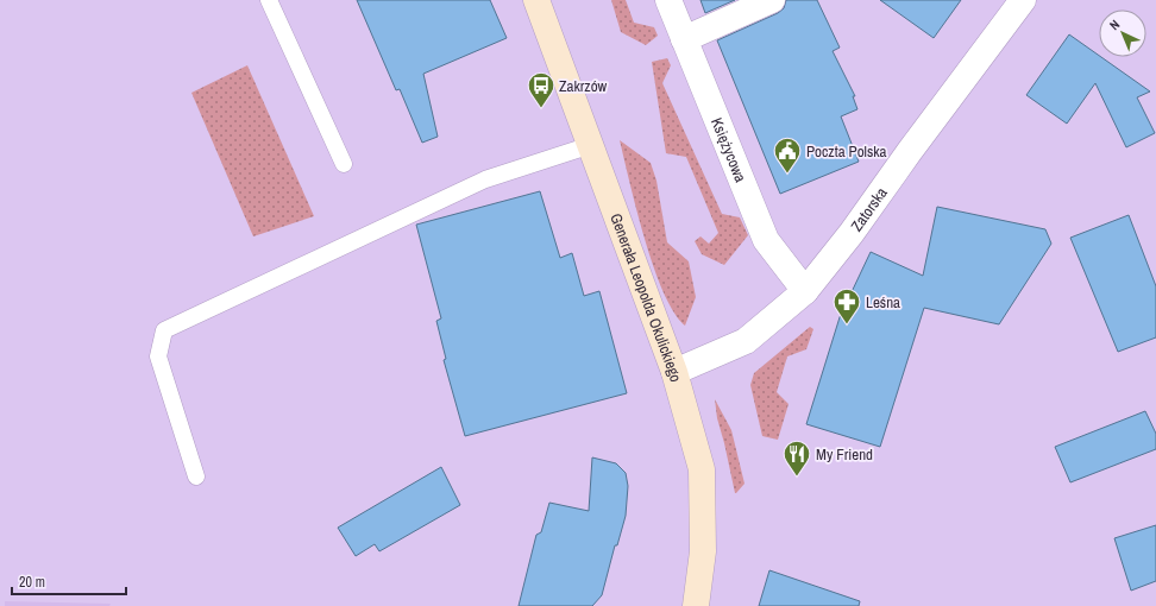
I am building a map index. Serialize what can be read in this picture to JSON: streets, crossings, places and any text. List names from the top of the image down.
{
  "streets": {
    "street": ["Księżycowa", "Zatorska", "Generała Leopolda Okulickiego"]
  },
  "crossings": [
    ["Księżycowa", "Zatorska"],
    ["Zatorska", "Generała Leopolda Okulickiego"]
  ],
  "places": {
    "bus stop": ["Zakrzów"],
    "public building": ["Poczta Polska"],
    "pharmacy": ["Leśna"],
    "restaurant": ["My Friend"]
  },
  "scale_bar": "20 m",
  "north": "top left"
}
